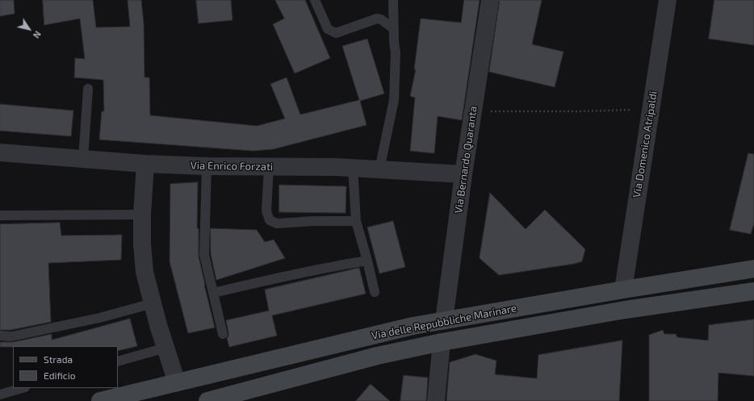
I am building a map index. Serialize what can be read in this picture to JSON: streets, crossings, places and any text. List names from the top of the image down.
{
  "streets": {
    "main road": ["Via delle Repubbliche Marinare"],
    "street": ["Via Domenico Atripaldi", "Via Bernardo Quaranta", "Via Enrico Forzati"]
  },
  "crossings": [
    ["Via Domenico Atripaldi", "Via delle Repubbliche Marinare"],
    ["Via Bernardo Quaranta", "Via Enrico Forzati"],
    ["Via Bernardo Quaranta", "Via delle Repubbliche Marinare"]
  ],
  "legend": ["Strada", "Edificio"],
  "north": "bottom right"
}
